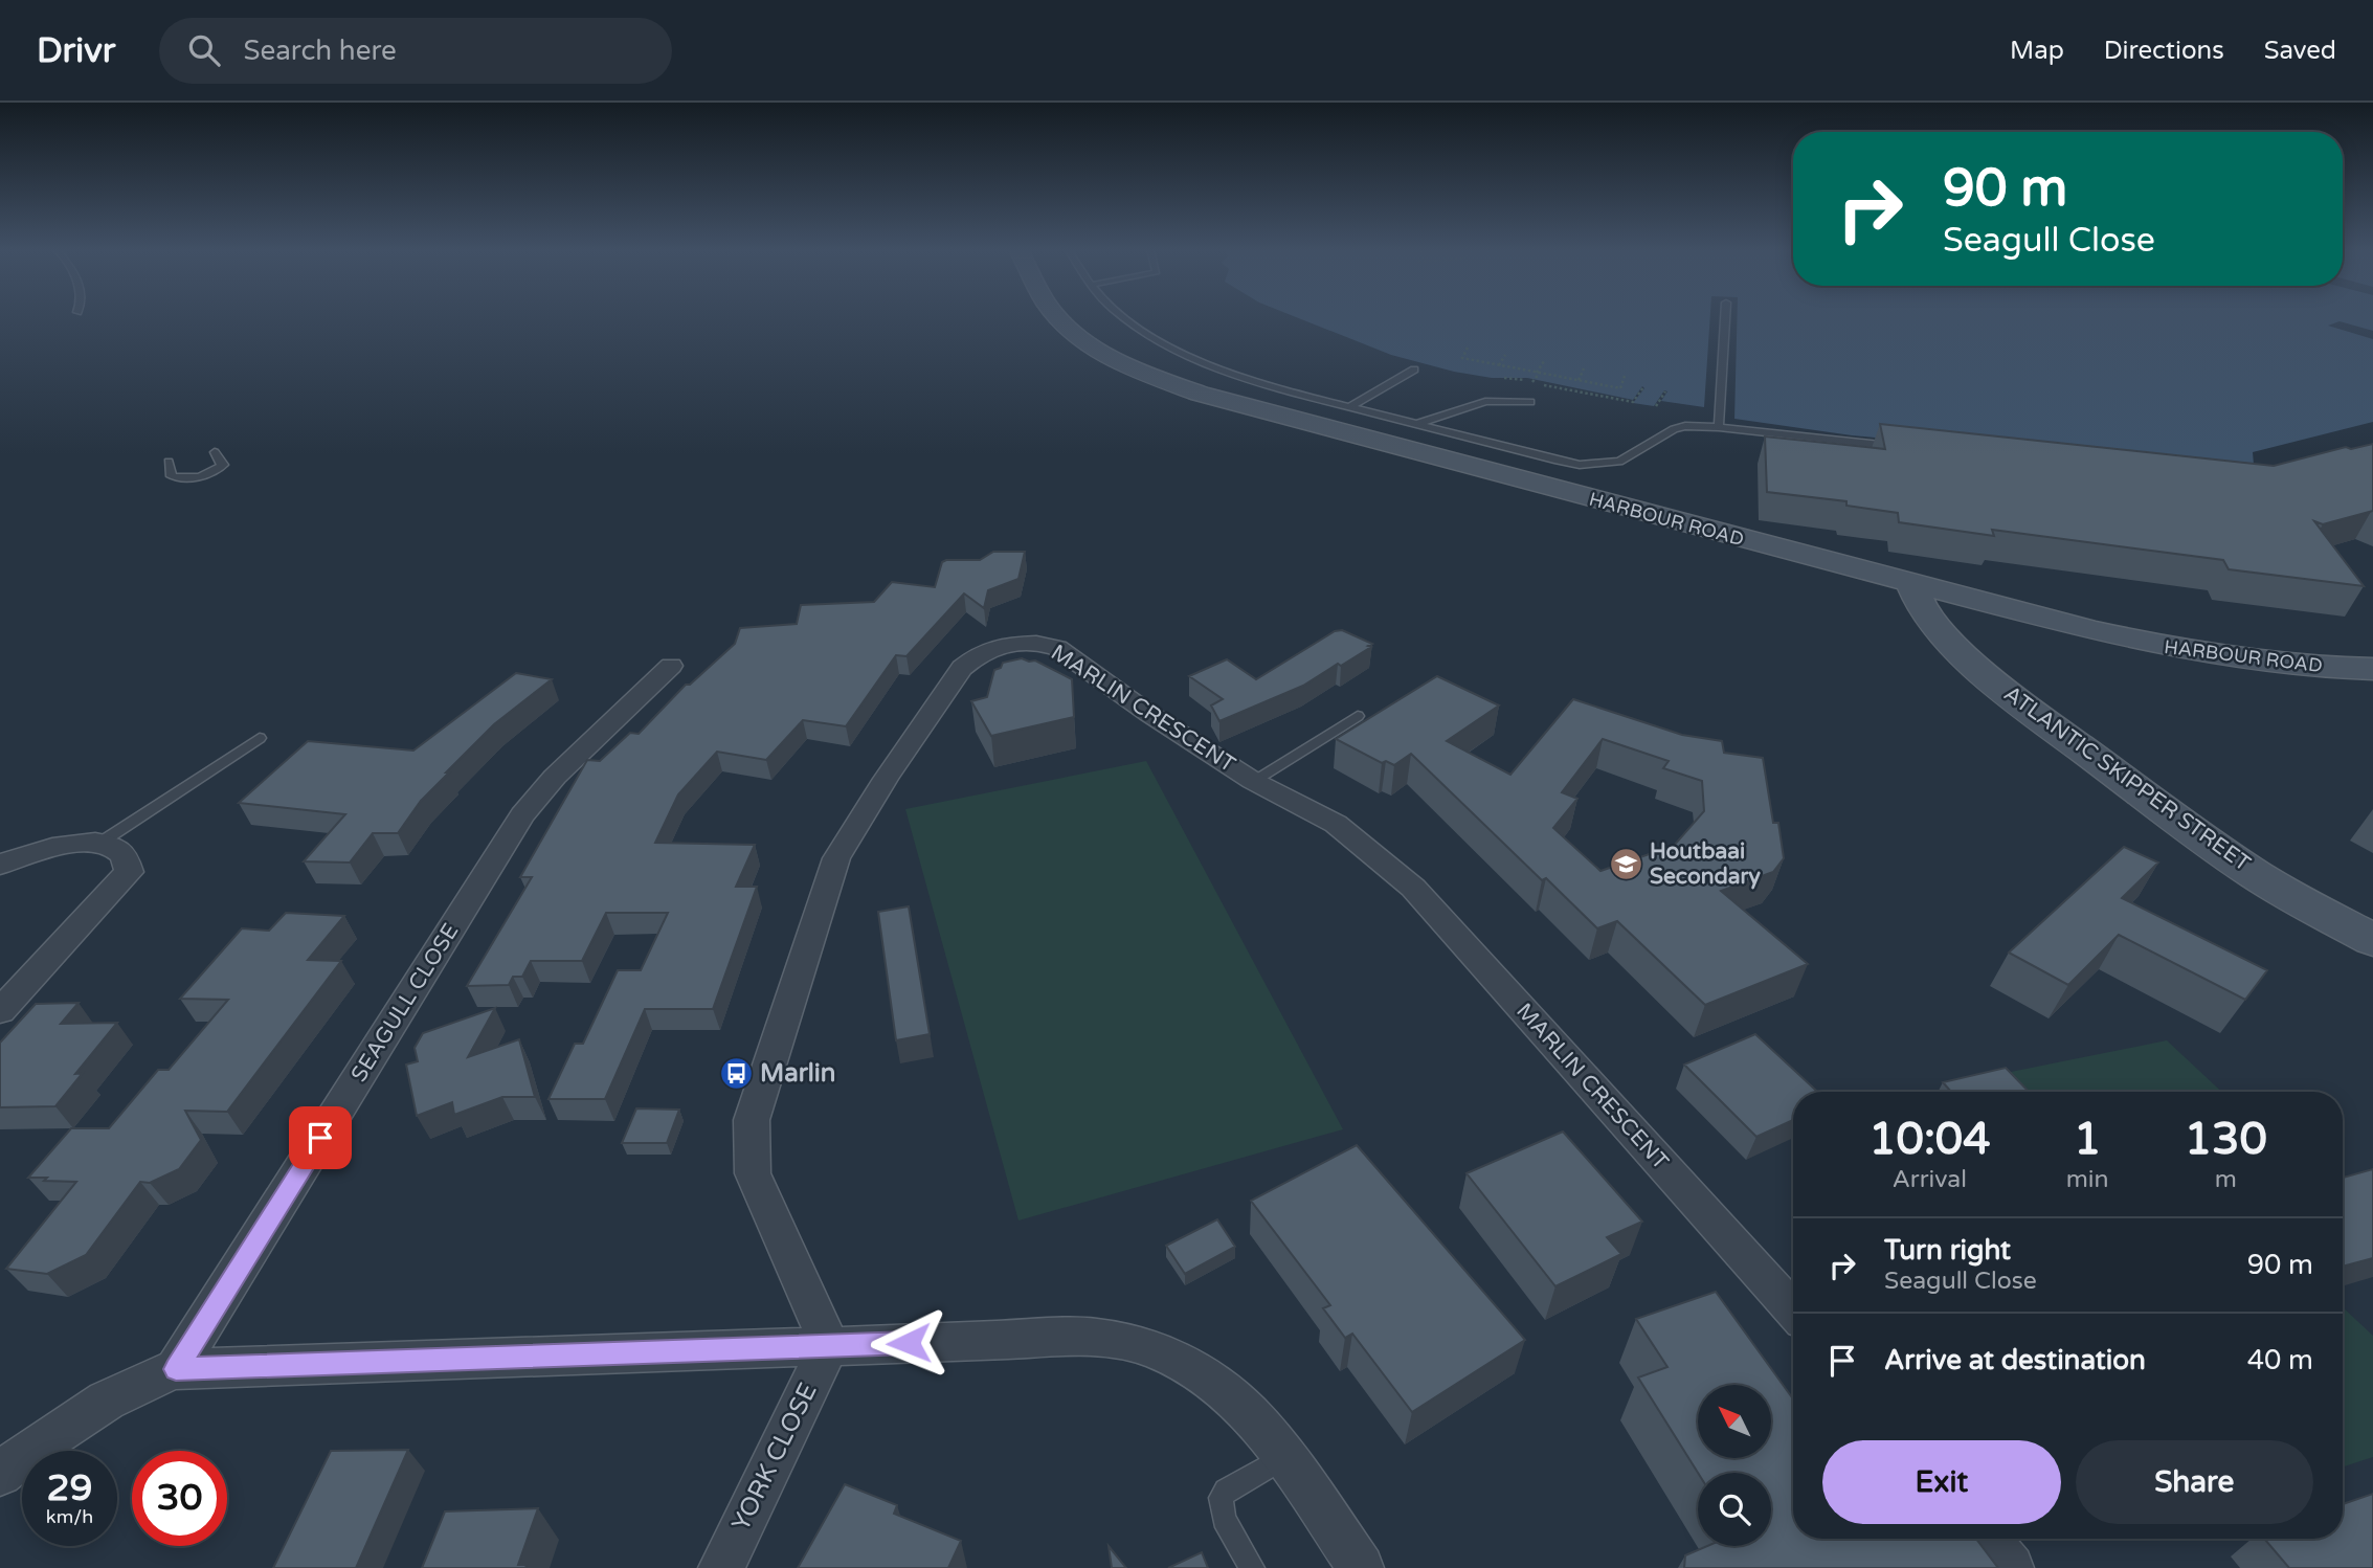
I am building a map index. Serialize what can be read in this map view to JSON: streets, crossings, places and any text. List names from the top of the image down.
{
  "streets": {
    "street": [
      "HARBOUR ROAD",
      "MARLIN CRESCENT",
      "ATLANTIC SKIPPER STREET",
      "SEAGULL CLOSE",
      "YORK CLOSE"
    ]
  },
  "crossings": [
    ["HARBOUR ROAD", "ATLANTIC SKIPPER STREET"],
    ["MARLIN CRESCENT", "YORK CLOSE"]
  ],
  "places": {
    "school or university": ["Houtbaai Secondary"],
    "bus stop": ["Marlin"]
  },
  "north": "top left",
  "page": {
    "header": "Drivr",
    "search": "Search here",
    "nav": ["Map", "Directions", "Saved"],
    "turn": ["90 m", "Seagull Close"],
    "eta": [
      "10:04",
      "Arrival",
      "1",
      "min",
      "130",
      "m"
    ],
    "list": [
      {
        "name": "Turn right",
        "note": "Seagull Close",
        "value": "90 m"
      },
      {
        "name": "Arrive at destination",
        "value": "40 m"
      }
    ],
    "buttons": ["Exit", "Share"],
    "speed": "29 km/h",
    "limit": "30"
  }
}
